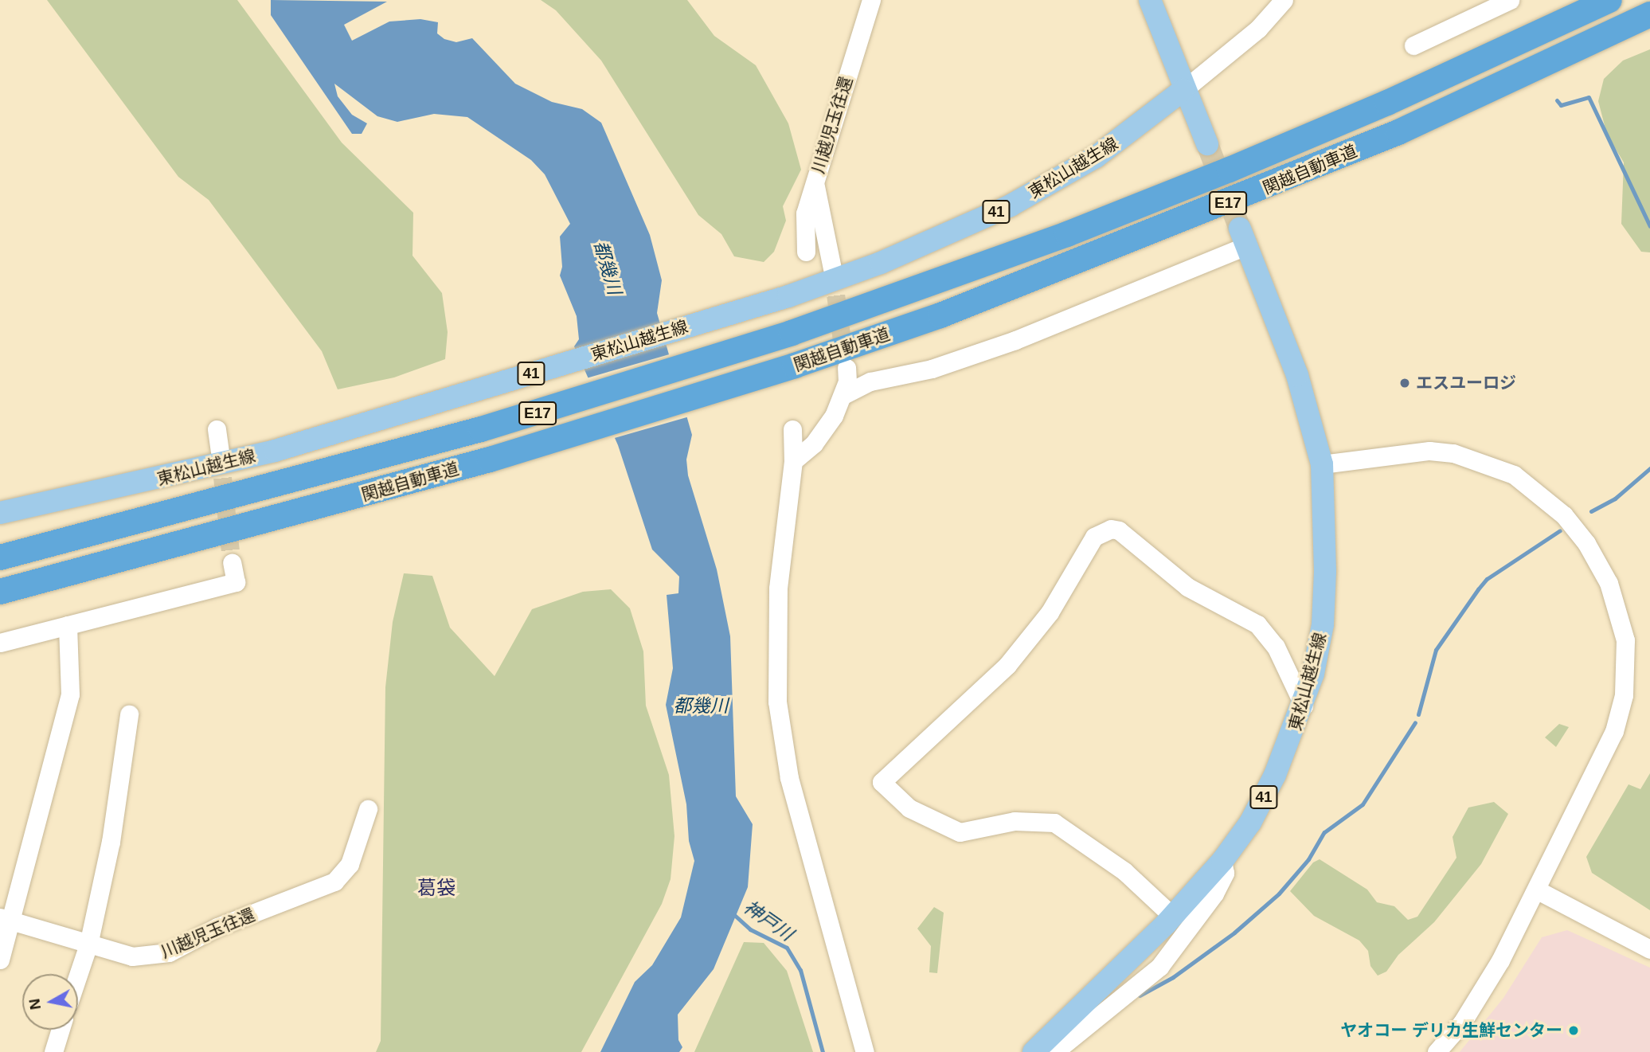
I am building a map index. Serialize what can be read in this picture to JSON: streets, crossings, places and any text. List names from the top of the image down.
{
  "streets": {
    "highway": ["関越自動車道", "E17"],
    "main road": ["東松山越生線", "41"],
    "street": ["川越児玉往還"]
  },
  "districts": ["葛袋"],
  "water": ["都幾川", "神戸川"],
  "places": ["エスユーロジ", "ヤオコー デリカ生鮮センター"],
  "north": "left"
}
